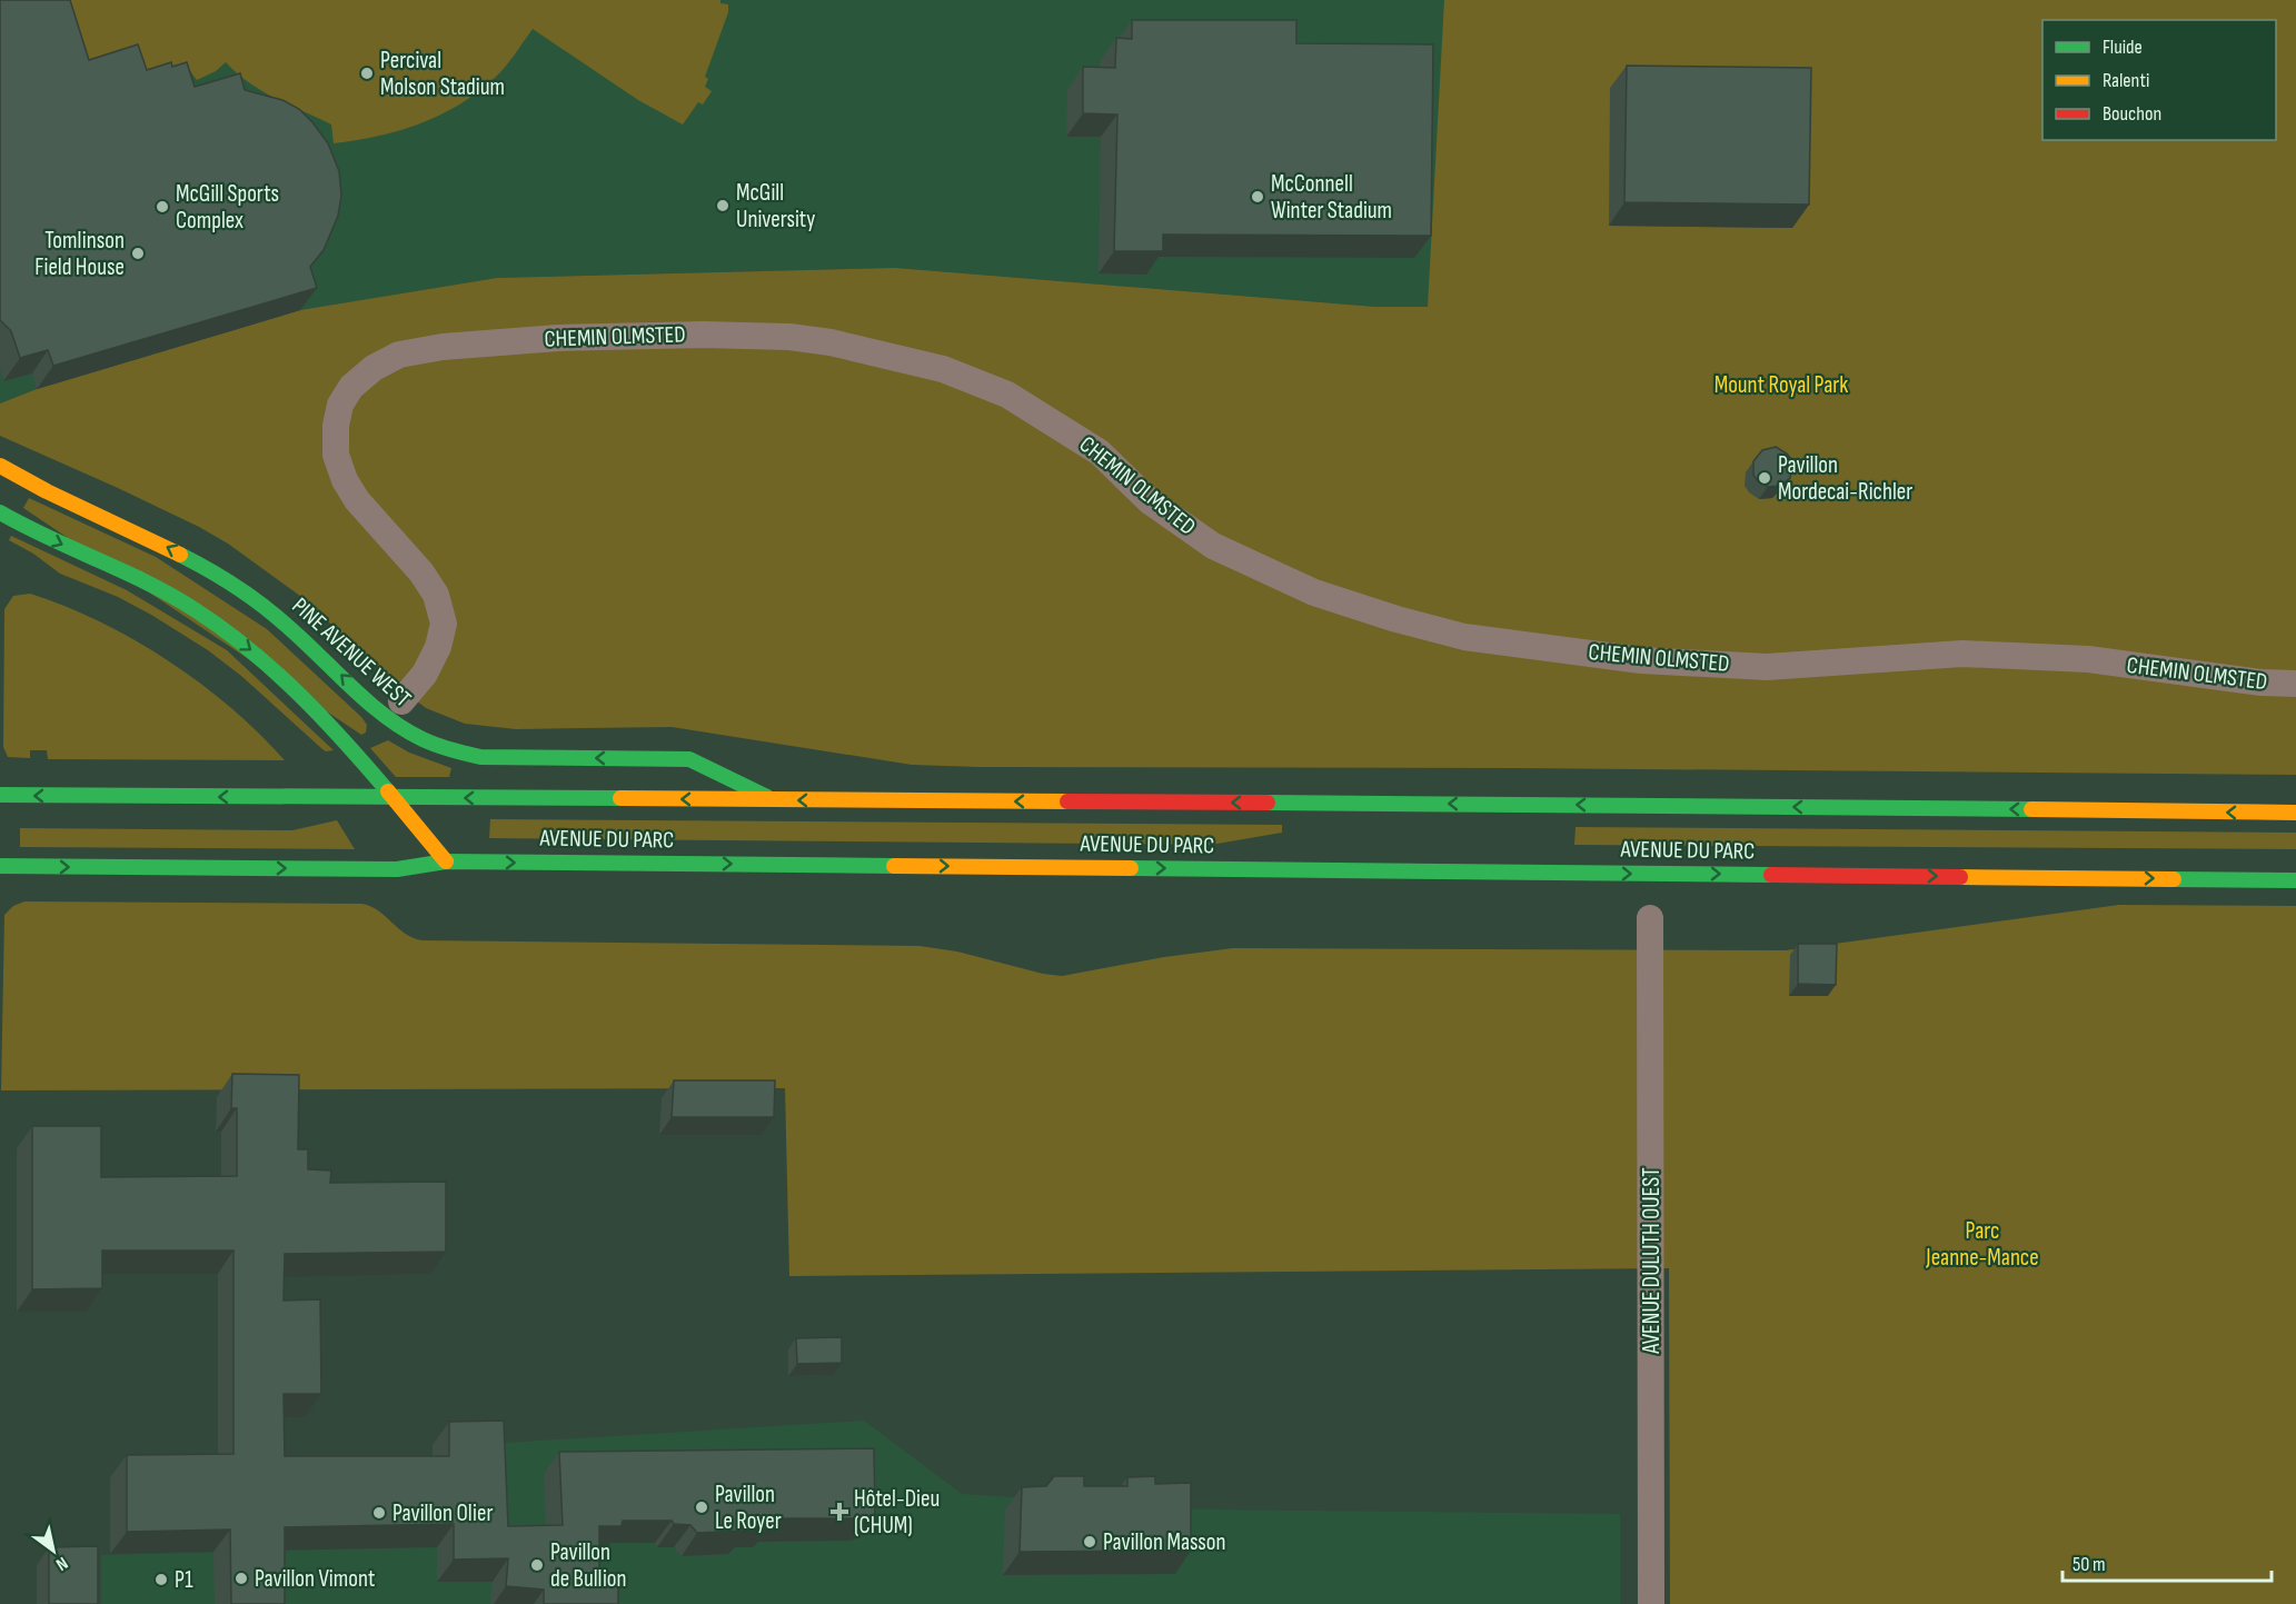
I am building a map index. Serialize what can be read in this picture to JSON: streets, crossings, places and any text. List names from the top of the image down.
{
  "streets": {
    "main road": ["PINE AVENUE WEST", "AVENUE DU PARC"],
    "street": ["CHEMIN OLMSTED", "AVENUE DULUTH OUEST"]
  },
  "crossings": [
    ["PINE AVENUE WEST", "AVENUE DU PARC"]
  ],
  "parks": ["Mount Royal Park", "Parc Jeanne-Mance"],
  "places": {
    "other": [
      "Percival Molson Stadium",
      "McConnell Winter Stadium",
      "McGill University",
      "McGill Sports Complex",
      "Tomlinson Field House",
      "Pavillon Mordecai-Richler",
      "Pavillon Le Royer",
      "Pavillon Olier",
      "Pavillon Masson",
      "Pavillon de Bullion",
      "Pavillon Vimont",
      "P1"
    ],
    "health": ["Hôtel-Dieu (CHUM)"]
  },
  "legend": ["Fluide", "Ralenti", "Bouchon"],
  "scale_bar": "50 m",
  "north": "bottom right"
}
